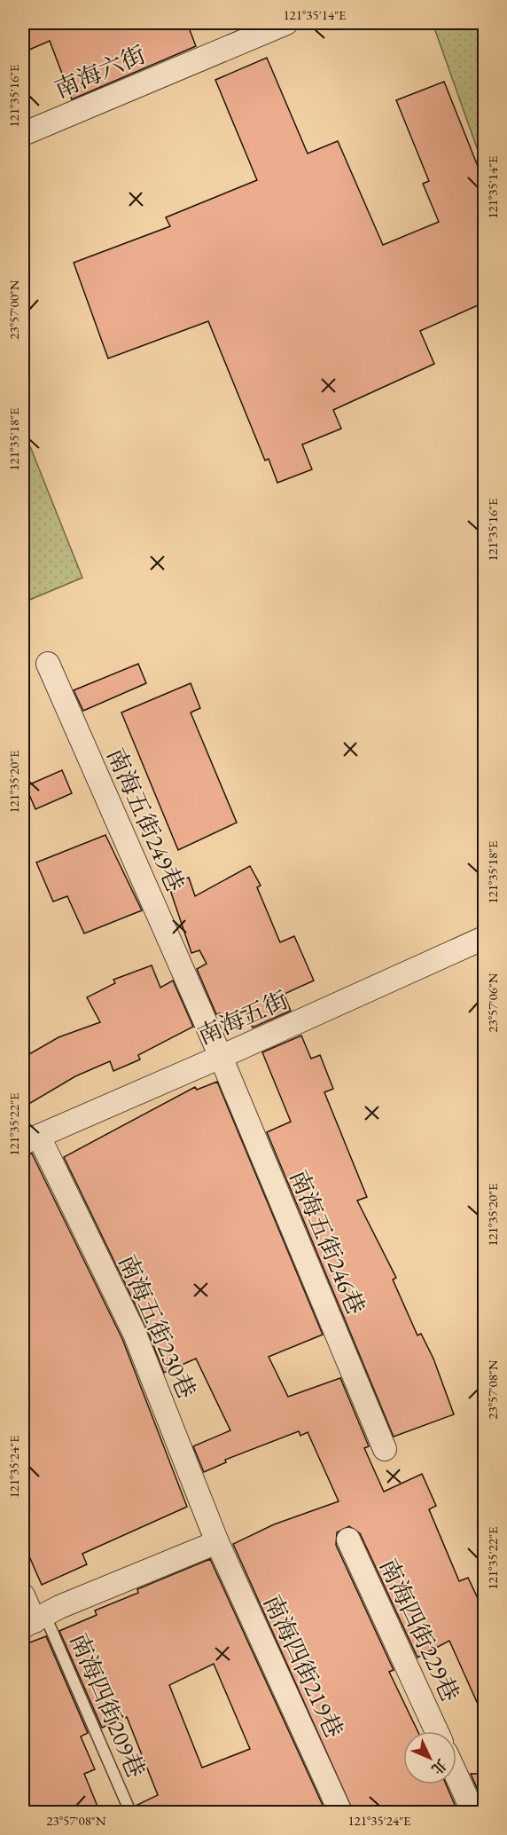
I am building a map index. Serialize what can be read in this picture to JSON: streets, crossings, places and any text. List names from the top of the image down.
{
  "streets": {
    "street": [
      "南海六街",
      "南海五街249巷",
      "南海五街",
      "南海五街246巷",
      "南海五街230巷",
      "南海四街229巷",
      "南海四街219巷"
    ],
    "lane": ["南海四街209巷"]
  },
  "crossings": [
    ["南海五街249巷", "南海五街"],
    ["南海五街249巷", "南海五街246巷"],
    ["南海五街", "南海五街246巷"],
    ["南海五街", "南海五街230巷"],
    ["南海五街230巷", "南海四街219巷"]
  ],
  "north": "bottom right",
  "coordinates": [
    "121°35'14\"E",
    "121°35'16\"E",
    "23°57'00\"N",
    "121°35'18\"E",
    "121°35'20\"E",
    "23°57'06\"N",
    "121°35'22\"E",
    "23°57'08\"N",
    "121°35'24\"E"
  ]
}
